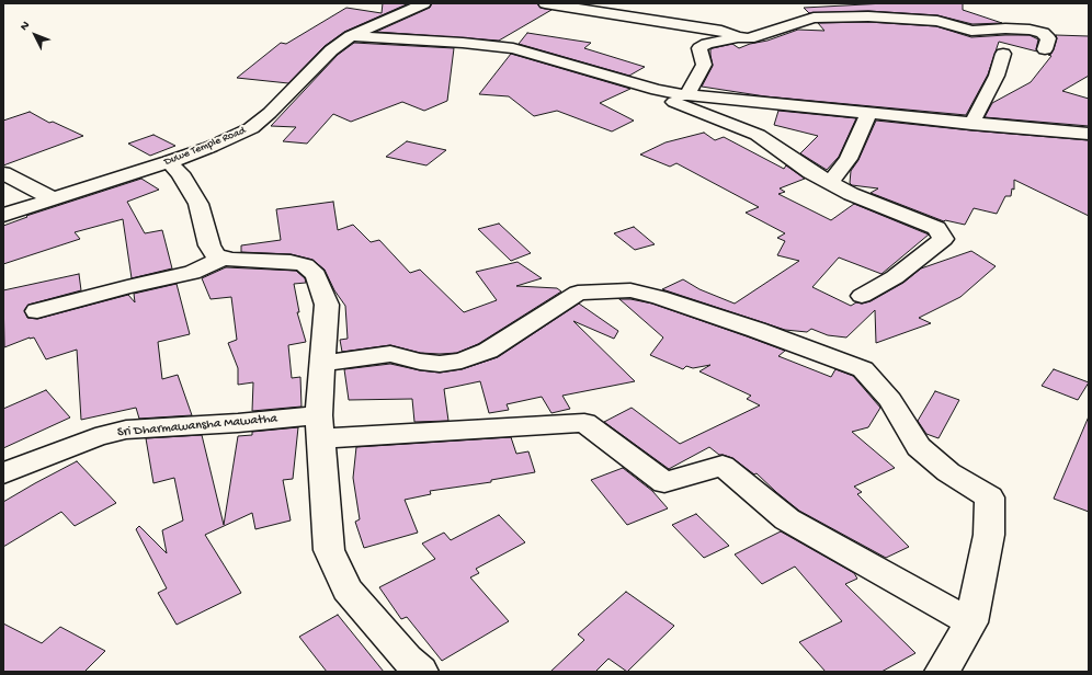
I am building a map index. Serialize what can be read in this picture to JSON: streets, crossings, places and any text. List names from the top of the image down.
{
  "streets": {
    "street": ["Duwe Temple Road", "Sri Dharmawansha Mawatha"]
  },
  "north": "top left"
}
